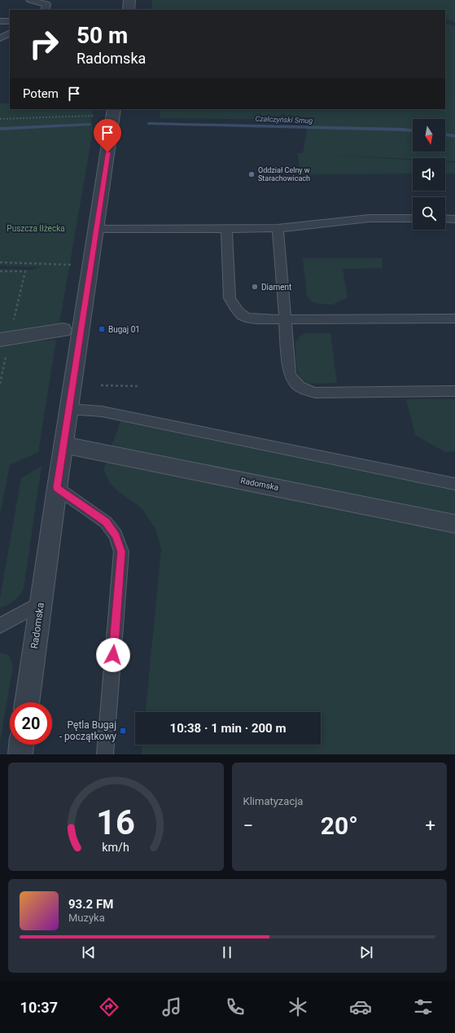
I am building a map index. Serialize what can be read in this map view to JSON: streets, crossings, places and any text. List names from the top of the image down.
{
  "streets": {
    "street": ["Radomska"]
  },
  "water": ["Czałczyński Smug"],
  "parks": ["Puszcza Iłżecka"],
  "places": {
    "other": ["Oddział Celny w Starachowicach", "Diament"],
    "transit": ["Bugaj 01", "Pętla Bugaj - początkowy"]
  },
  "north": "bottom",
  "page": {
    "turn": ["50 m", "Radomska"],
    "then": "Potem",
    "limit": "20",
    "trip": "10:38 · 1 min · 200 m",
    "tile": "Klimatyzacja",
    "heat": ["−", "20°", "+"],
    "song": ["93.2 FM", "Muzyka"],
    "tabs": "10:37",
    "gauge": ["16", "km/h"]
  }
}
